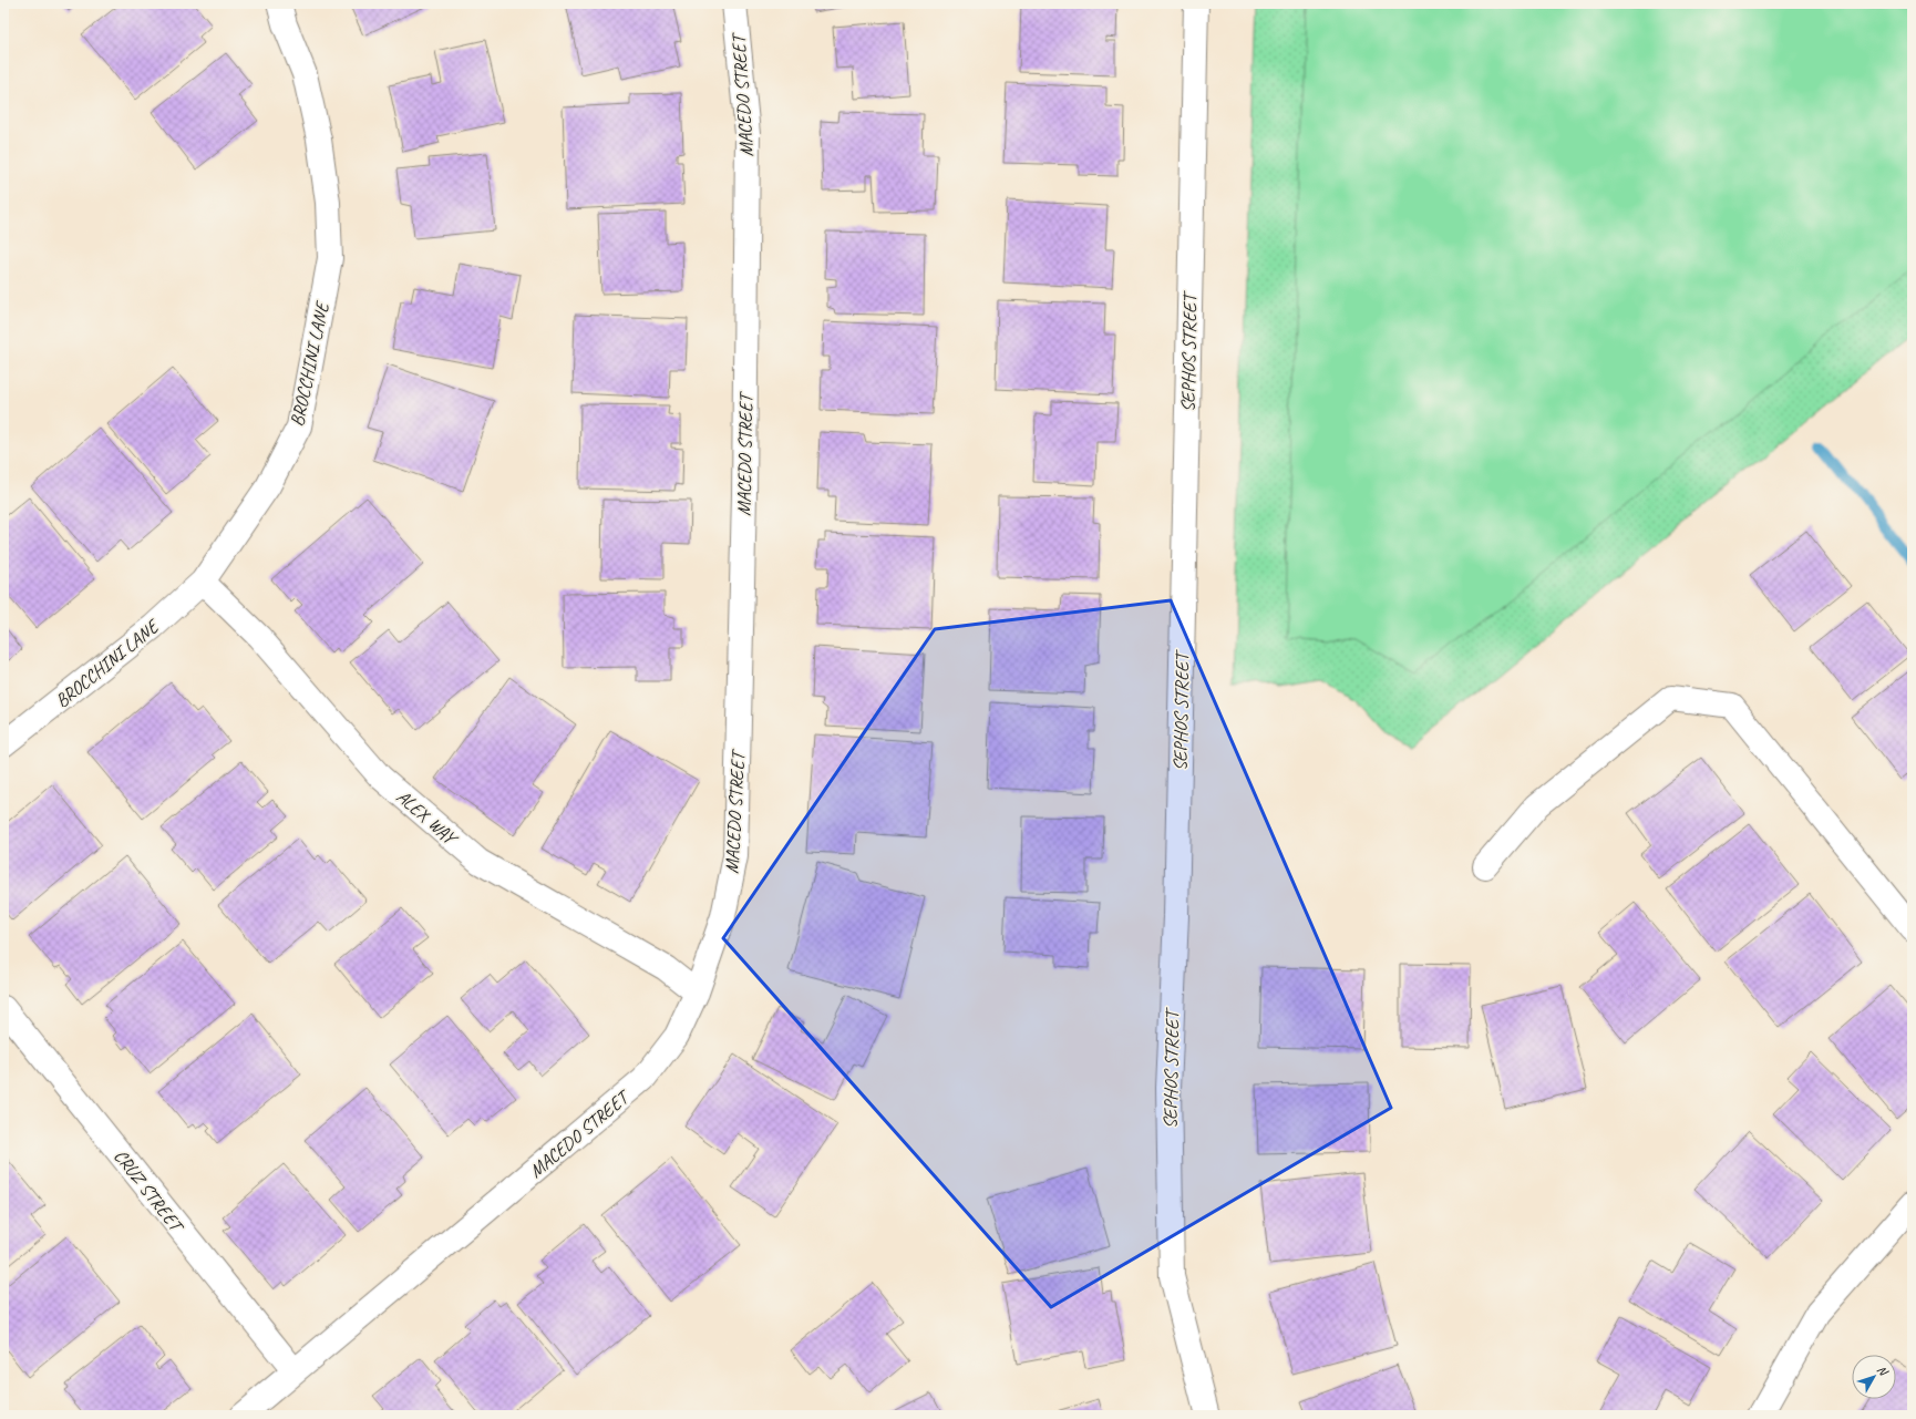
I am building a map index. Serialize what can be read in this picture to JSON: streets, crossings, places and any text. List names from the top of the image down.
{
  "streets": {
    "street": [
      "MACEDO STREET",
      "SEPHOS STREET",
      "BROCCHINI LANE",
      "ALEX WAY",
      "CRUZ STREET"
    ]
  },
  "crossings": [
    ["MACEDO STREET", "ALEX WAY"],
    ["MACEDO STREET", "CRUZ STREET"],
    ["BROCCHINI LANE", "ALEX WAY"]
  ],
  "north": "top right"
}
